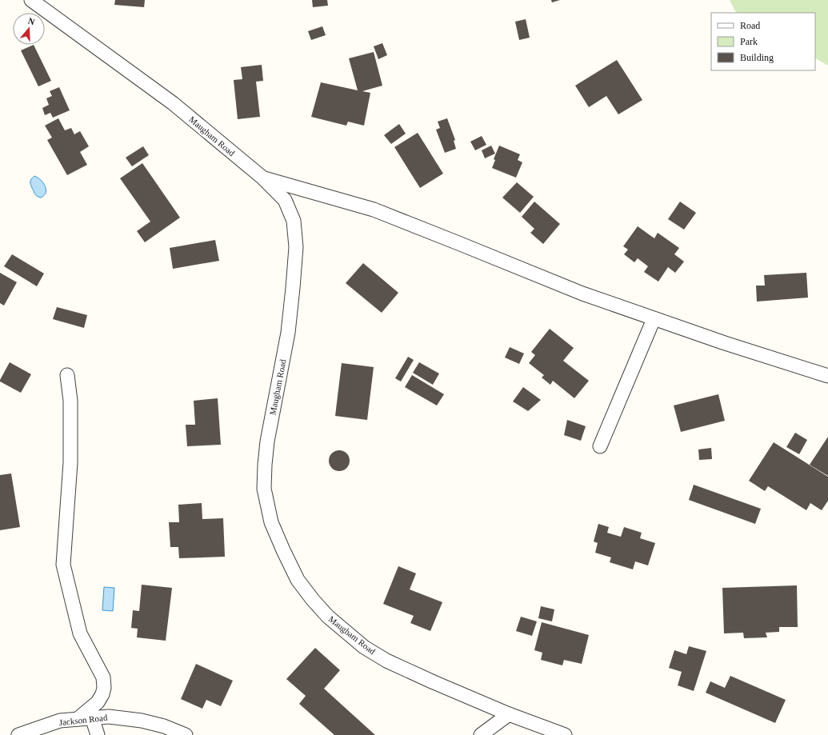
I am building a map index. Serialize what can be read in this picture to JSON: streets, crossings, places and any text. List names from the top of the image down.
{
  "streets": {
    "street": ["Maugham Road", "Jackson Road"]
  },
  "legend": ["Road", "Park", "Building"],
  "north": "top"
}
